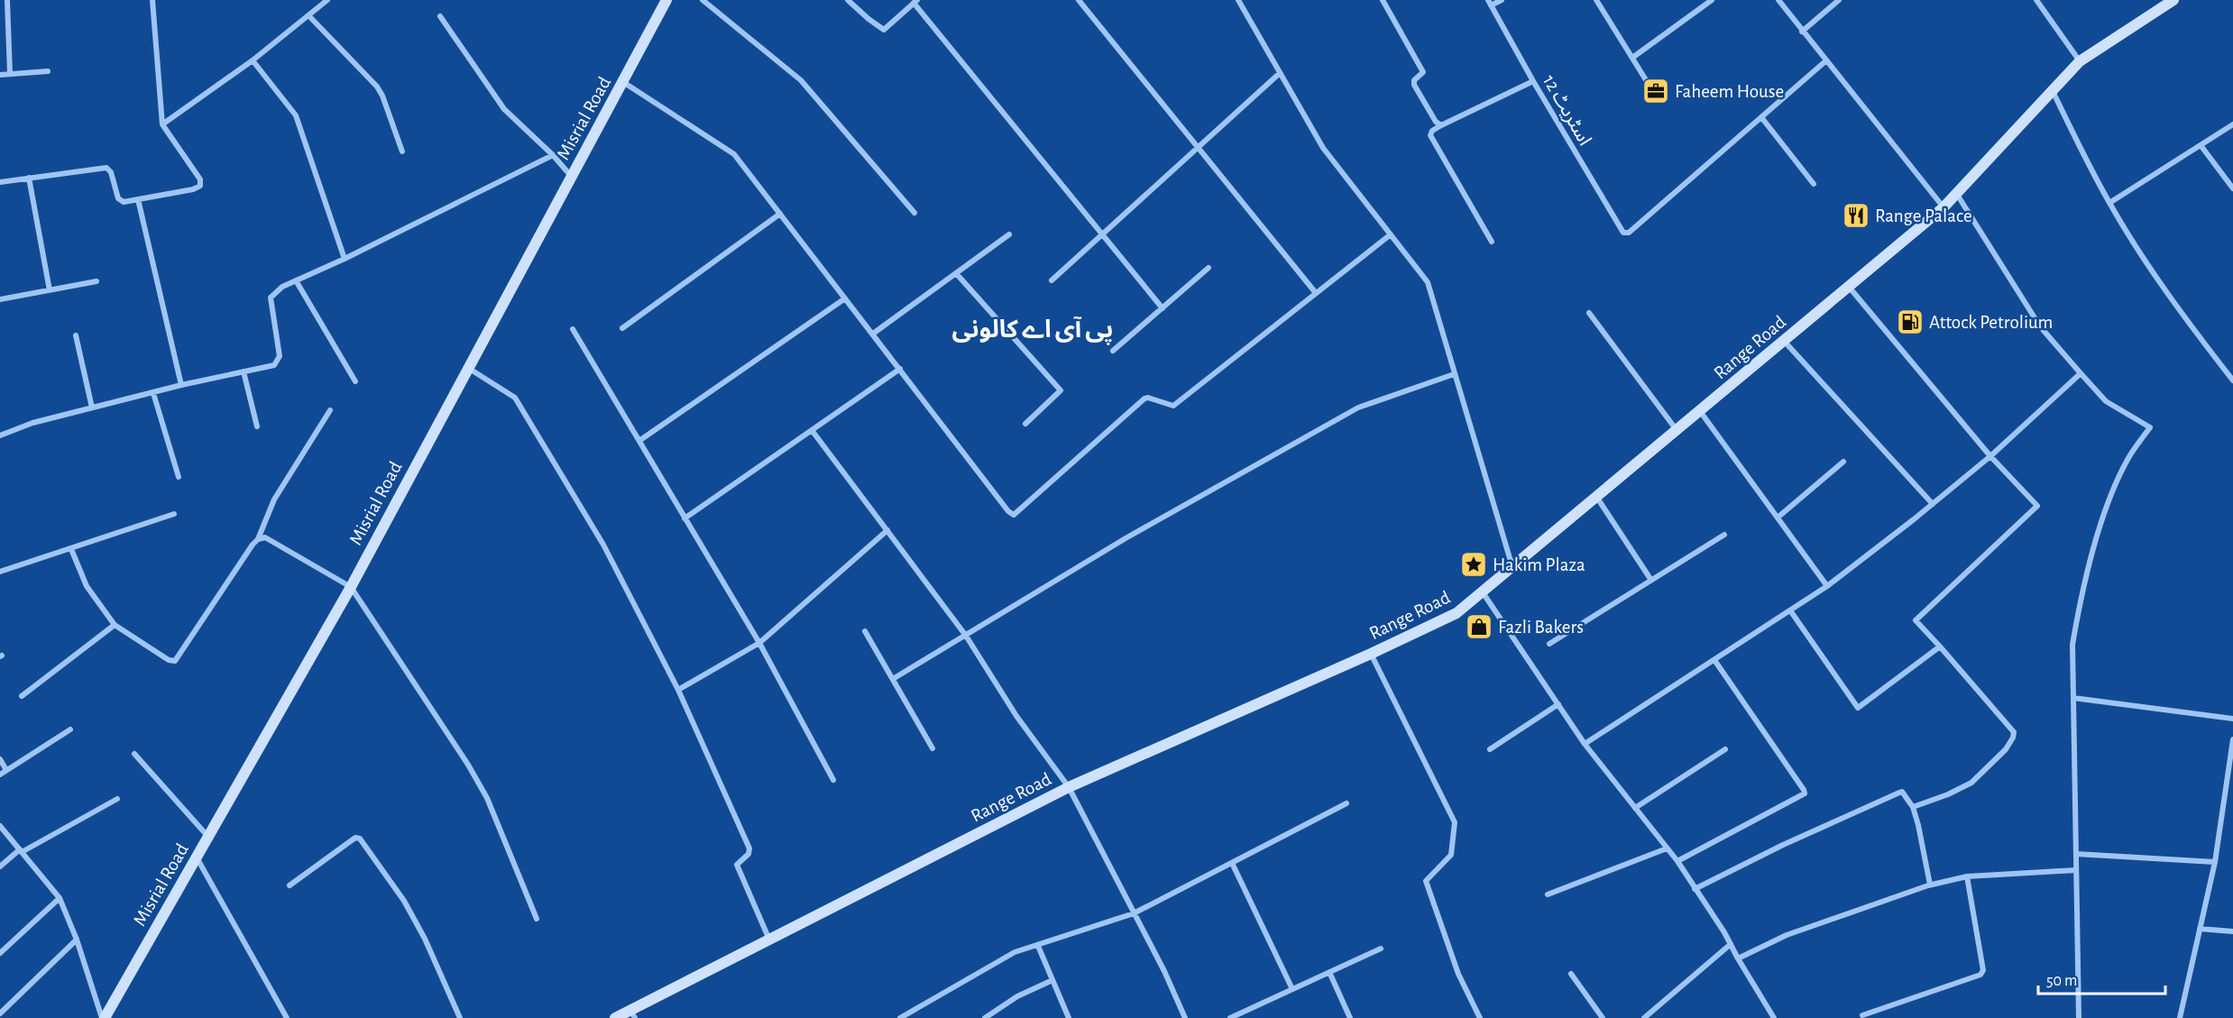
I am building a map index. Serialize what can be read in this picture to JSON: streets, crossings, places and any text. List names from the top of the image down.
{
  "streets": {
    "main road": ["Misrial Road", "Range Road"],
    "street": ["اسٹریٹ 12"]
  },
  "districts": ["پی آی اے کالونی"],
  "places": {
    "office": ["Faheem House"],
    "restaurant": ["Range Palace"],
    "fuel station": ["Attock Petrolium"],
    "place": ["Hakim Plaza"],
    "shop": ["Fazli Bakers"]
  },
  "scale_bar": "50 m"
}
